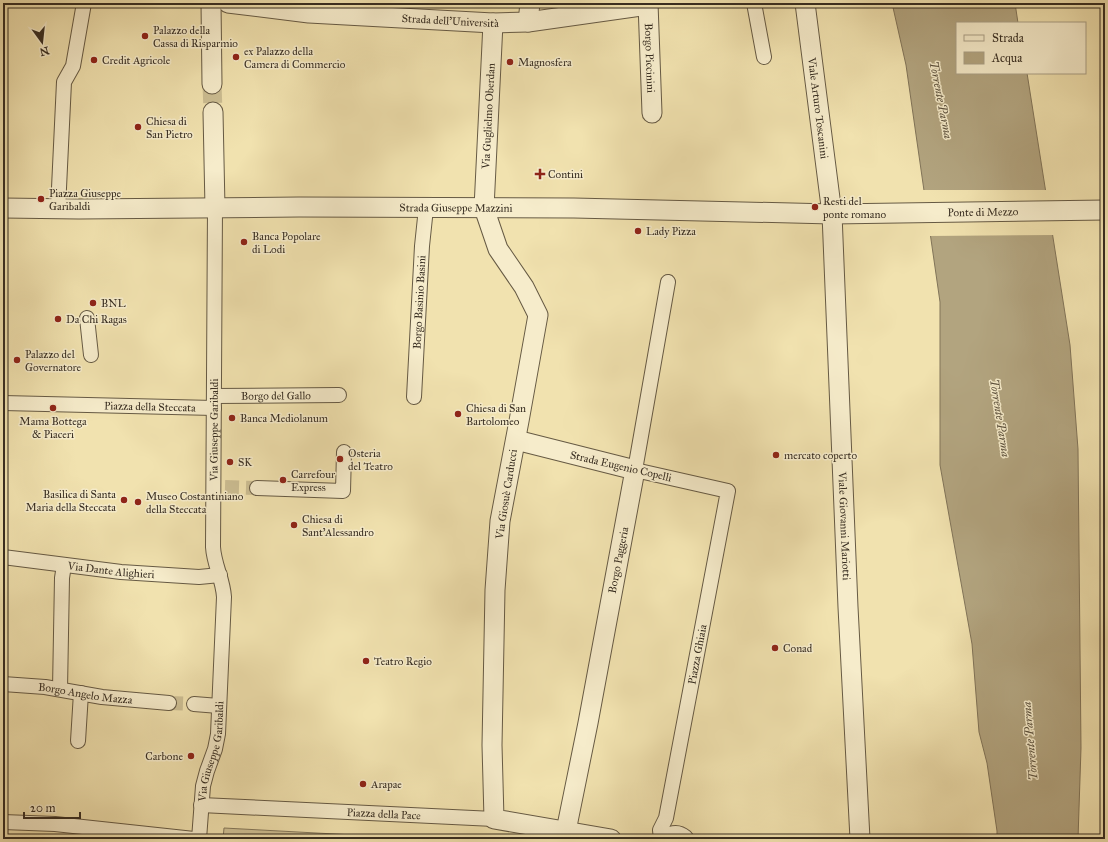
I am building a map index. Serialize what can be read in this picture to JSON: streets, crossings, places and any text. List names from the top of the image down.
{
  "streets": {
    "street": [
      "Strada dell'Università",
      "Borgo Piccinini",
      "Viale Arturo Toscanini",
      "Via Guglielmo Oberdan",
      "Strada Giuseppe Mazzini",
      "Ponte di Mezzo",
      "Borgo Basinio Basini",
      "Borgo del Gallo",
      "Piazza della Steccata",
      "Via Giuseppe Garibaldi",
      "Strada Eugenio Copelli",
      "Via Giosuè Carducci",
      "Viale Giovanni Mariotti",
      "Borgo Paggeria",
      "Via Dante Alighieri",
      "Piazza Ghiaia",
      "Borgo Angelo Mazza",
      "Piazza della Pace"
    ]
  },
  "crossings": [
    ["Strada dell'Università", "Borgo Piccinini"],
    ["Strada dell'Università", "Via Guglielmo Oberdan"],
    ["Viale Arturo Toscanini", "Strada Giuseppe Mazzini"],
    ["Viale Arturo Toscanini", "Viale Giovanni Mariotti"],
    ["Via Guglielmo Oberdan", "Strada Giuseppe Mazzini"],
    ["Via Guglielmo Oberdan", "Via Giosuè Carducci"],
    ["Strada Giuseppe Mazzini", "Ponte di Mezzo"],
    ["Strada Giuseppe Mazzini", "Borgo Basinio Basini"],
    ["Strada Giuseppe Mazzini", "Via Giuseppe Garibaldi"],
    ["Strada Giuseppe Mazzini", "Via Giosuè Carducci"],
    ["Strada Giuseppe Mazzini", "Viale Giovanni Mariotti"],
    ["Borgo del Gallo", "Piazza della Steccata"],
    ["Borgo del Gallo", "Via Giuseppe Garibaldi"],
    ["Piazza della Steccata", "Via Giuseppe Garibaldi"],
    ["Via Giuseppe Garibaldi", "Via Dante Alighieri"],
    ["Via Giuseppe Garibaldi", "Piazza della Pace"],
    ["Strada Eugenio Copelli", "Via Giosuè Carducci"],
    ["Strada Eugenio Copelli", "Borgo Paggeria"],
    ["Strada Eugenio Copelli", "Piazza Ghiaia"],
    ["Via Giosuè Carducci", "Piazza della Pace"],
    ["Borgo Paggeria", "Piazza della Pace"]
  ],
  "water": ["Torrente Parma"],
  "places": {
    "other": [
      "Palazzo della Cassa di Risparmio",
      "ex Palazzo della Camera di Commercio",
      "Credit Agricole",
      "Magnosfera",
      "Chiesa di San Pietro",
      "Piazza Giuseppe Garibaldi",
      "Resti del ponte romano",
      "Lady Pizza",
      "Banca Popolare di Lodi",
      "BNL",
      "Da Chi Ragas",
      "Palazzo del Governatore",
      "Mama Bottega & Piaceri",
      "Chiesa di San Bartolomeo",
      "Banca Mediolanum",
      "mercato coperto",
      "Osteria del Teatro",
      "SK",
      "Carrefour Express",
      "Basilica di Santa Maria della Steccata",
      "Museo Costantiniano della Steccata",
      "Chiesa di Sant'Alessandro",
      "Conad",
      "Teatro Regio",
      "Carbone",
      "Arapae"
    ],
    "health": ["Contini"]
  },
  "legend": ["Strada", "Acqua"],
  "scale_bar": "20 m",
  "north": "bottom"
}
